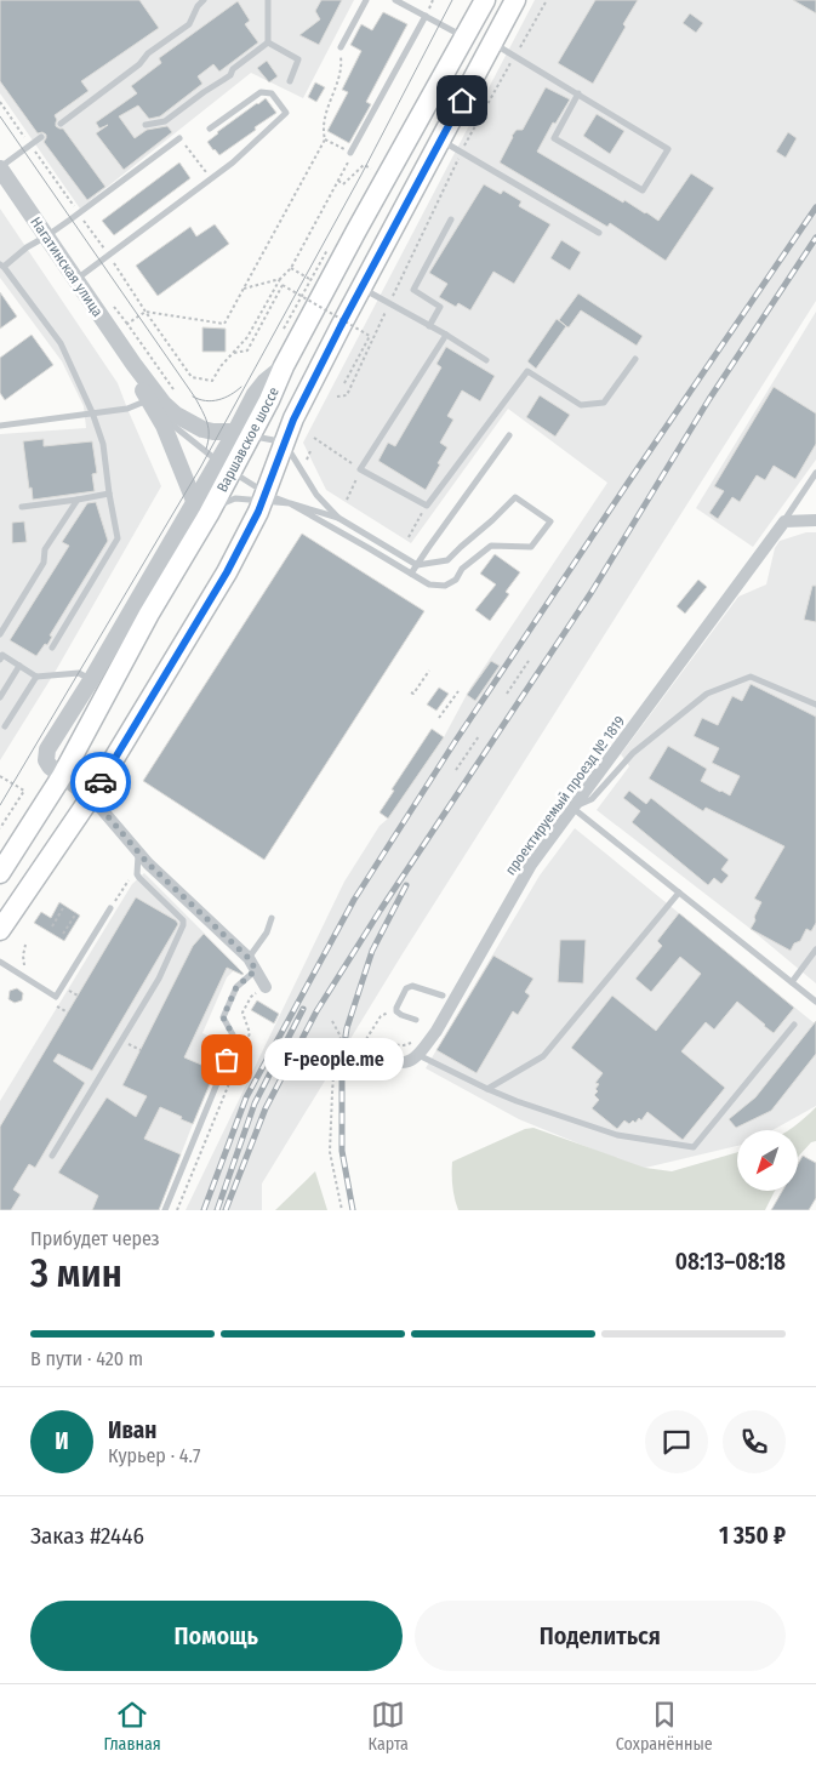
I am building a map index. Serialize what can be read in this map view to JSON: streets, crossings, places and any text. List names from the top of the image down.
{
  "streets": {
    "main road": ["Варшавское шоссе"],
    "street": ["Нагатинская улица", "проектируемый проезд № 1819"]
  },
  "places": ["F-people.me"],
  "north": "bottom left",
  "page": {
    "bubble": "F-people.me",
    "heading": ["3 мин", "Прибудет через", "08:13–08:18"],
    "panel": [
      "Иван",
      "Курьер · 4.7",
      "Заказ #2446",
      "1 350 ₽"
    ],
    "bar": "В пути · 420 m",
    "round": "И",
    "buttons": ["Помощь", "Поделиться"],
    "tabs": ["Главная", "Карта", "Сохранённые"]
  }
}
